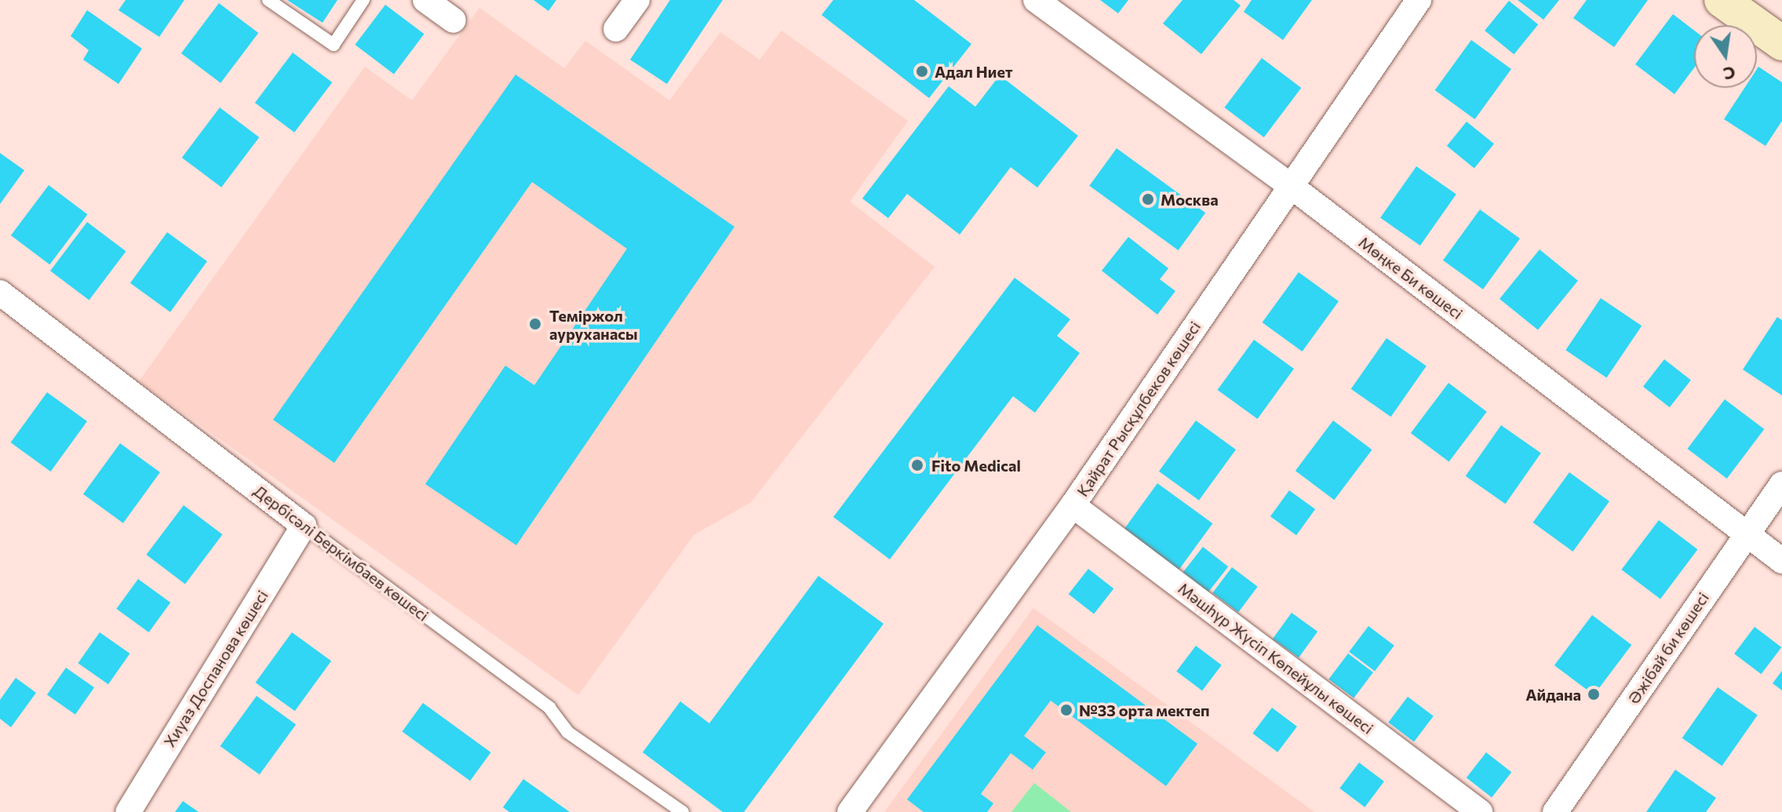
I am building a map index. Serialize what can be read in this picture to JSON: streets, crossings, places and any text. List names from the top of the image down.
{
  "streets": {
    "street": [
      "Мөңке Би көшесі",
      "Қайрат Рысқұлбеков көшесі",
      "Дербісәлі Беркімбаев көшесі",
      "Әжібай би көшесі",
      "Мәшһүр Жүсіп Көпейұлы көшесі",
      "Хиуаз Доспанова көшесі"
    ]
  },
  "crossings": [
    ["Мөңке Би көшесі", "Қайрат Рысқұлбеков көшесі"],
    ["Мөңке Би көшесі", "Әжібай би көшесі"],
    ["Қайрат Рысқұлбеков көшесі", "Мәшһүр Жүсіп Көпейұлы көшесі"],
    ["Дербісәлі Беркімбаев көшесі", "Хиуаз Доспанова көшесі"]
  ],
  "places": [
    "Адал Ниет",
    "Москва",
    "Теміржол ауруханасы",
    "Fito Medical",
    "Айдана",
    "№33 орта мектеп"
  ],
  "north": "bottom"
}
